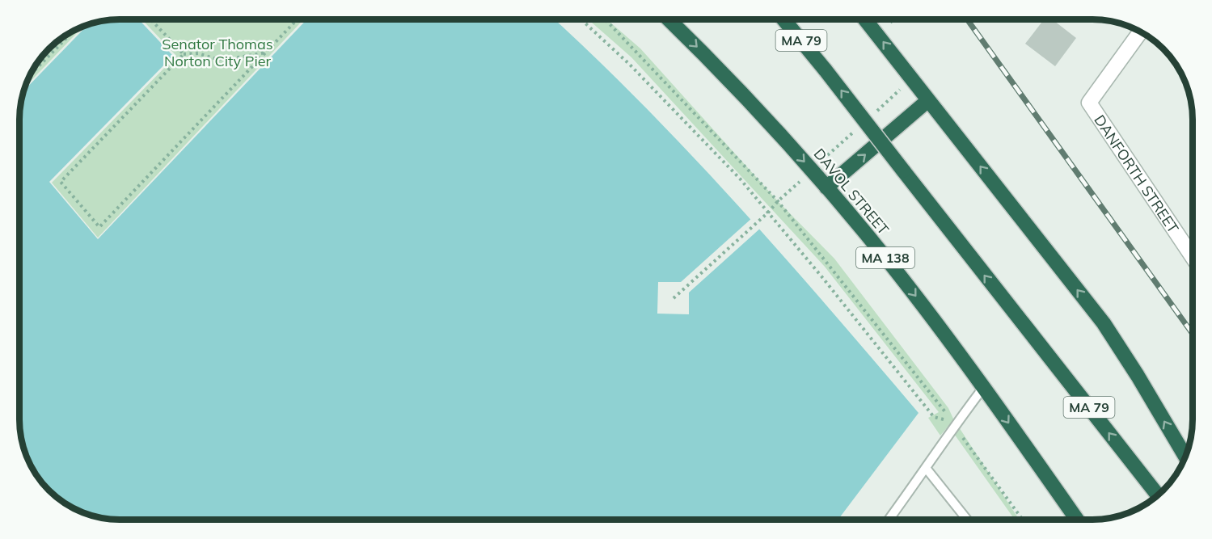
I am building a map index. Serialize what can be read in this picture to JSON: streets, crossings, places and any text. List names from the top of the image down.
{
  "streets": {
    "highway": ["MA 79", "DAVOL STREET", "MA 138"],
    "street": ["DANFORTH STREET"]
  },
  "parks": ["Senator Thomas Norton City Pier"]
}
